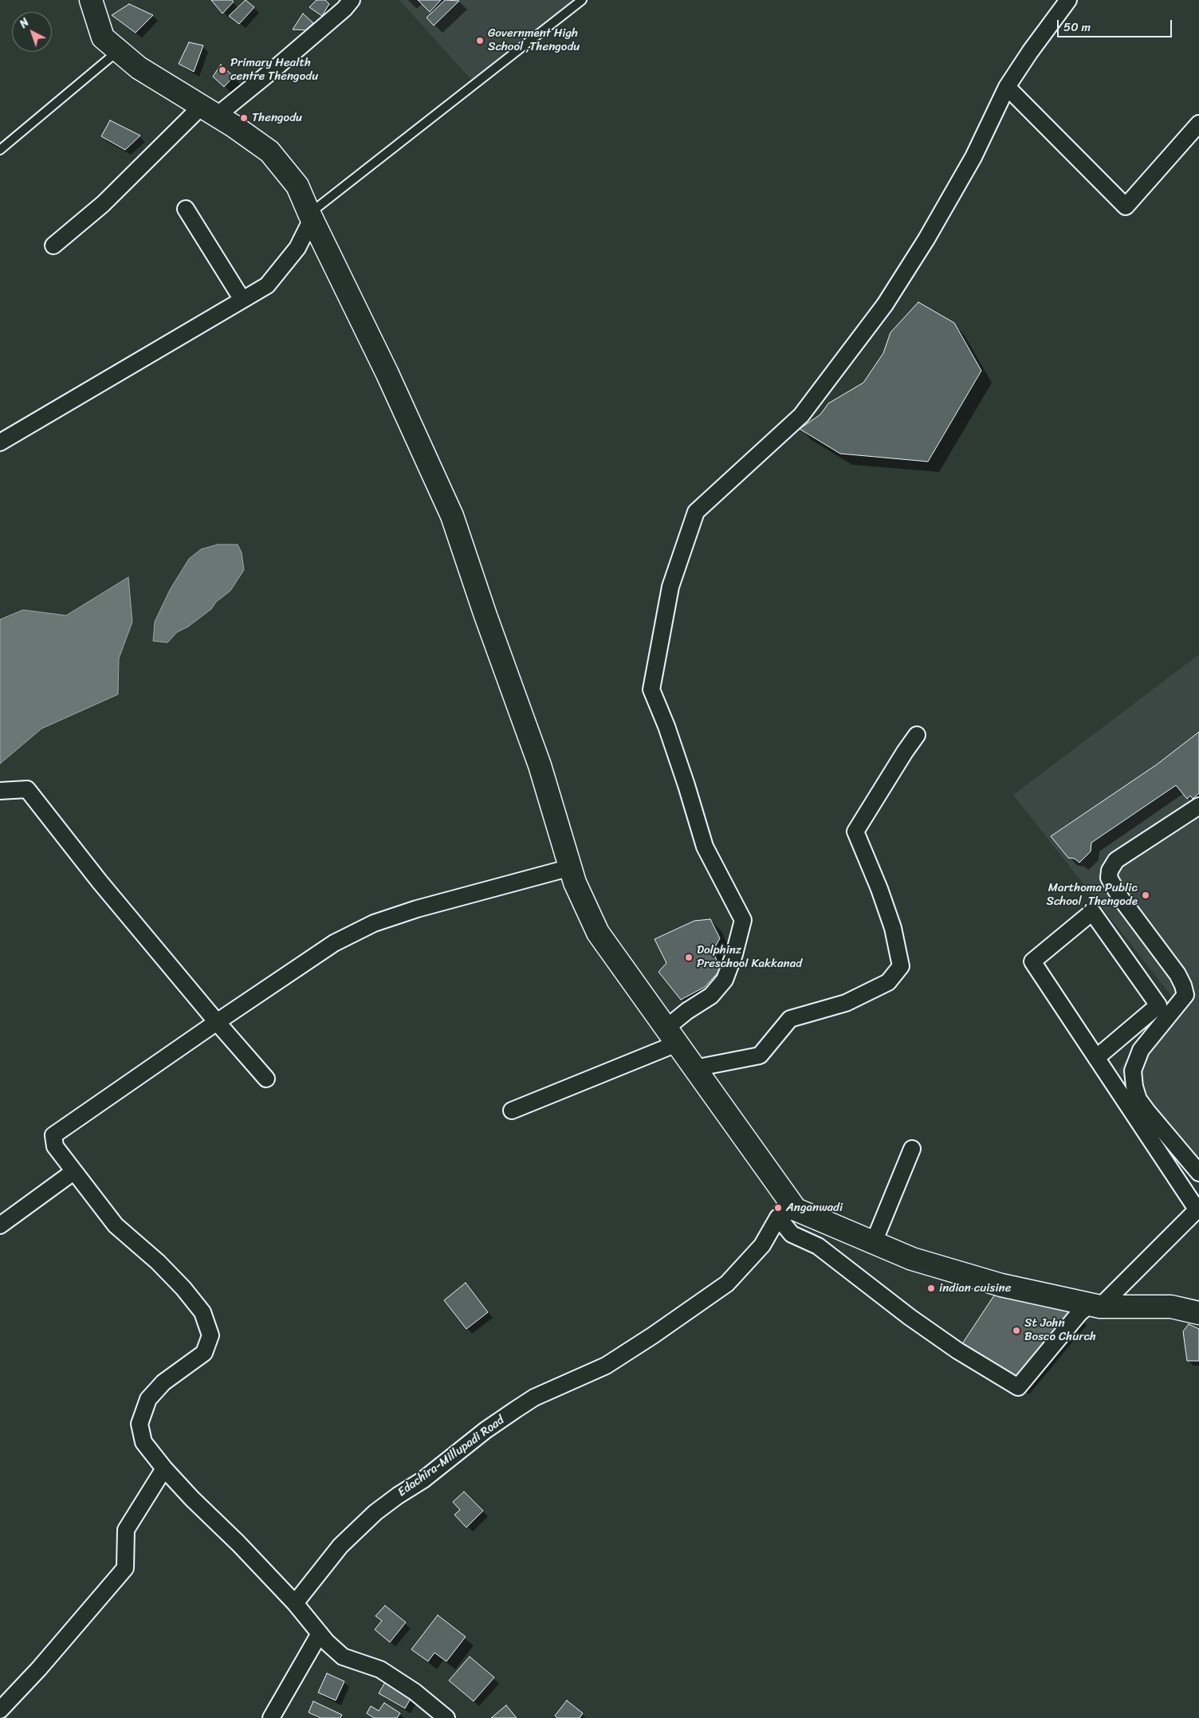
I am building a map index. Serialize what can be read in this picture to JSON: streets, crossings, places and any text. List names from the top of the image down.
{
  "streets": {
    "street": ["Edachira-Millupadi Road"]
  },
  "places": [
    "Government High School ,Thengodu",
    "Primary Health centre Thengodu",
    "Thengodu",
    "Marthoma Public School ,Thengode",
    "Dolphinz Preschool Kakkanad",
    "Anganwadi",
    "indian cuisine",
    "St John Bosco Church"
  ],
  "scale_bar": "50 m",
  "north": "top left"
}
